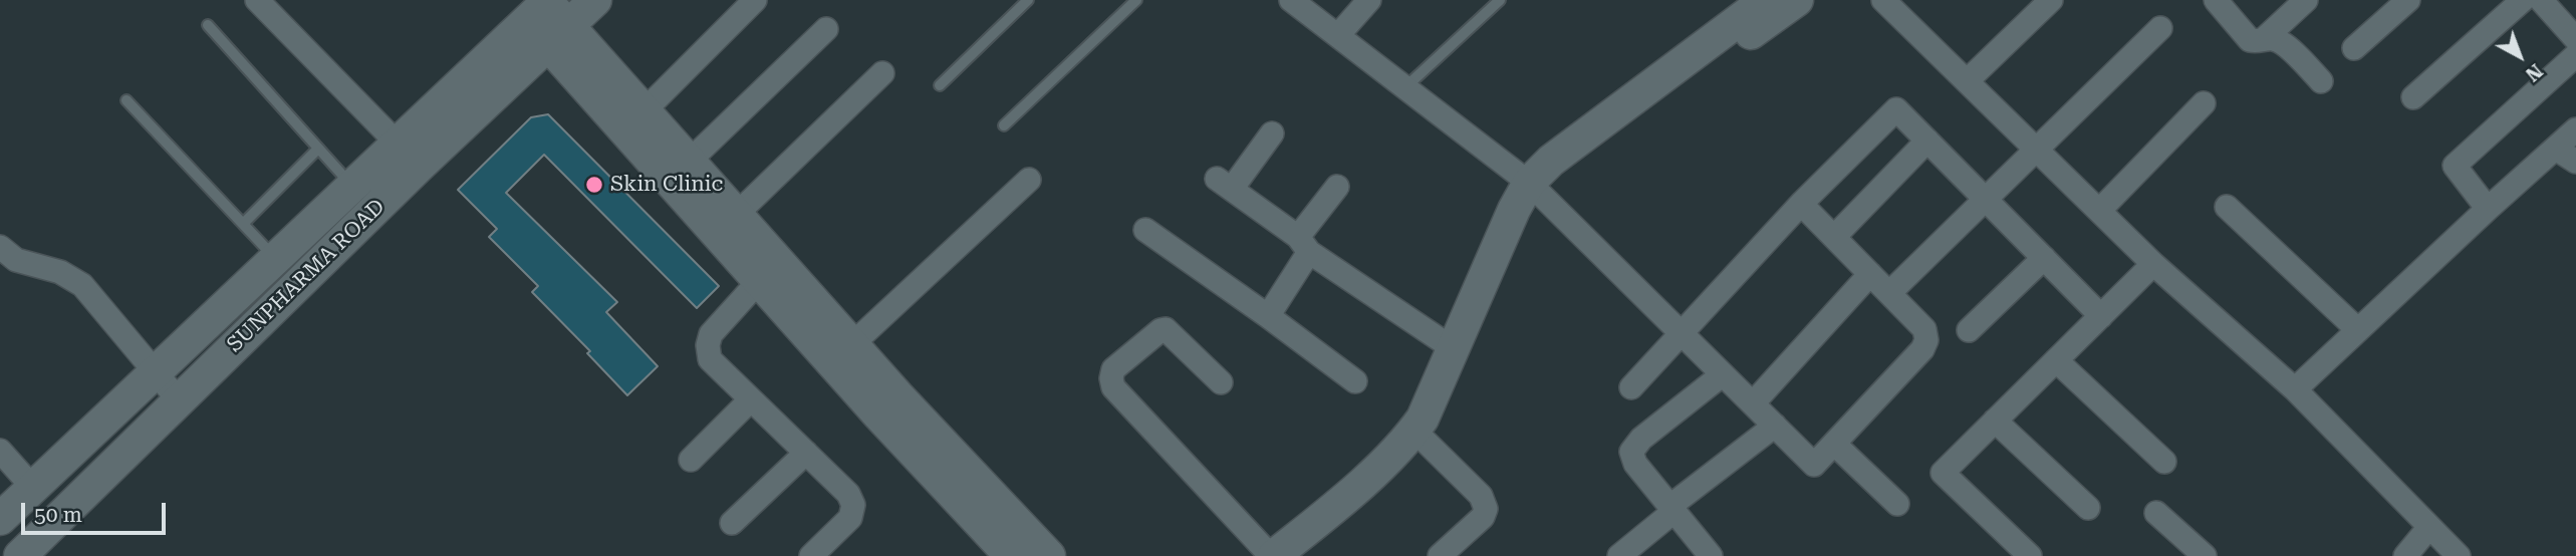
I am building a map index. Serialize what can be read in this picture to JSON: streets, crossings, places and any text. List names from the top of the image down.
{
  "streets": {
    "street": ["SUNPHARMA ROAD"]
  },
  "places": ["Skin Clinic"],
  "scale_bar": "50 m",
  "north": "bottom right"
}
